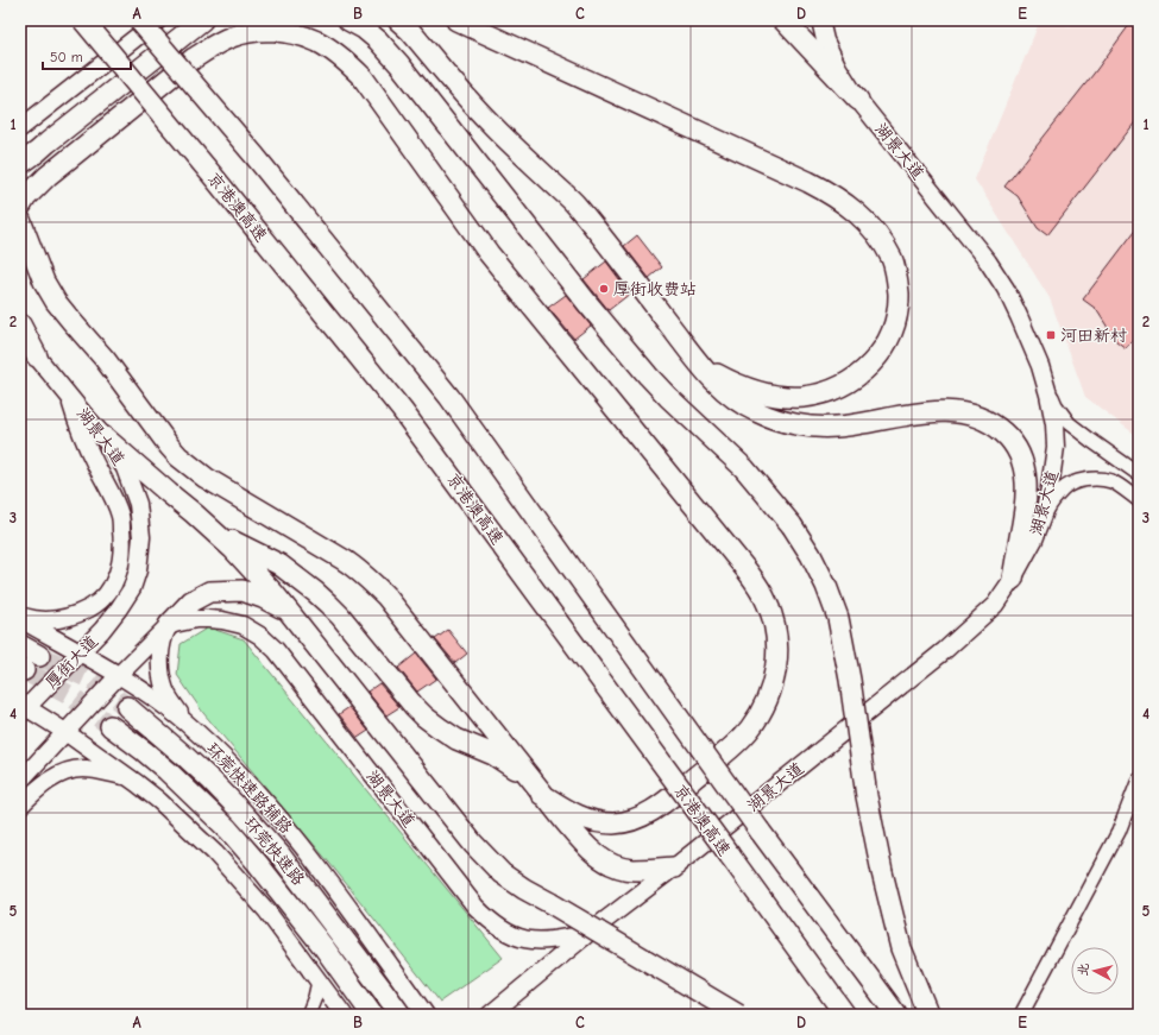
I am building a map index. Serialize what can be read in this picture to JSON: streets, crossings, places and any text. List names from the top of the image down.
{
  "streets": {
    "highway": ["京港澳高速", "环莞快速路"],
    "main road": ["湖景大道", "厚街大道", "环莞快速路辅路"]
  },
  "crossings": [
    ["湖景大道", "厚街大道"],
    ["厚街大道", "环莞快速路辅路"]
  ],
  "places": {
    "other": ["厚街收费站"],
    "transit": ["河田新村"]
  },
  "scale_bar": "50 m",
  "north": "left",
  "grid": {
    "columns": [
      "A",
      "B",
      "C",
      "D",
      "E"
    ],
    "rows": [
      "1",
      "2",
      "3",
      "4",
      "5"
    ]
  }
}
